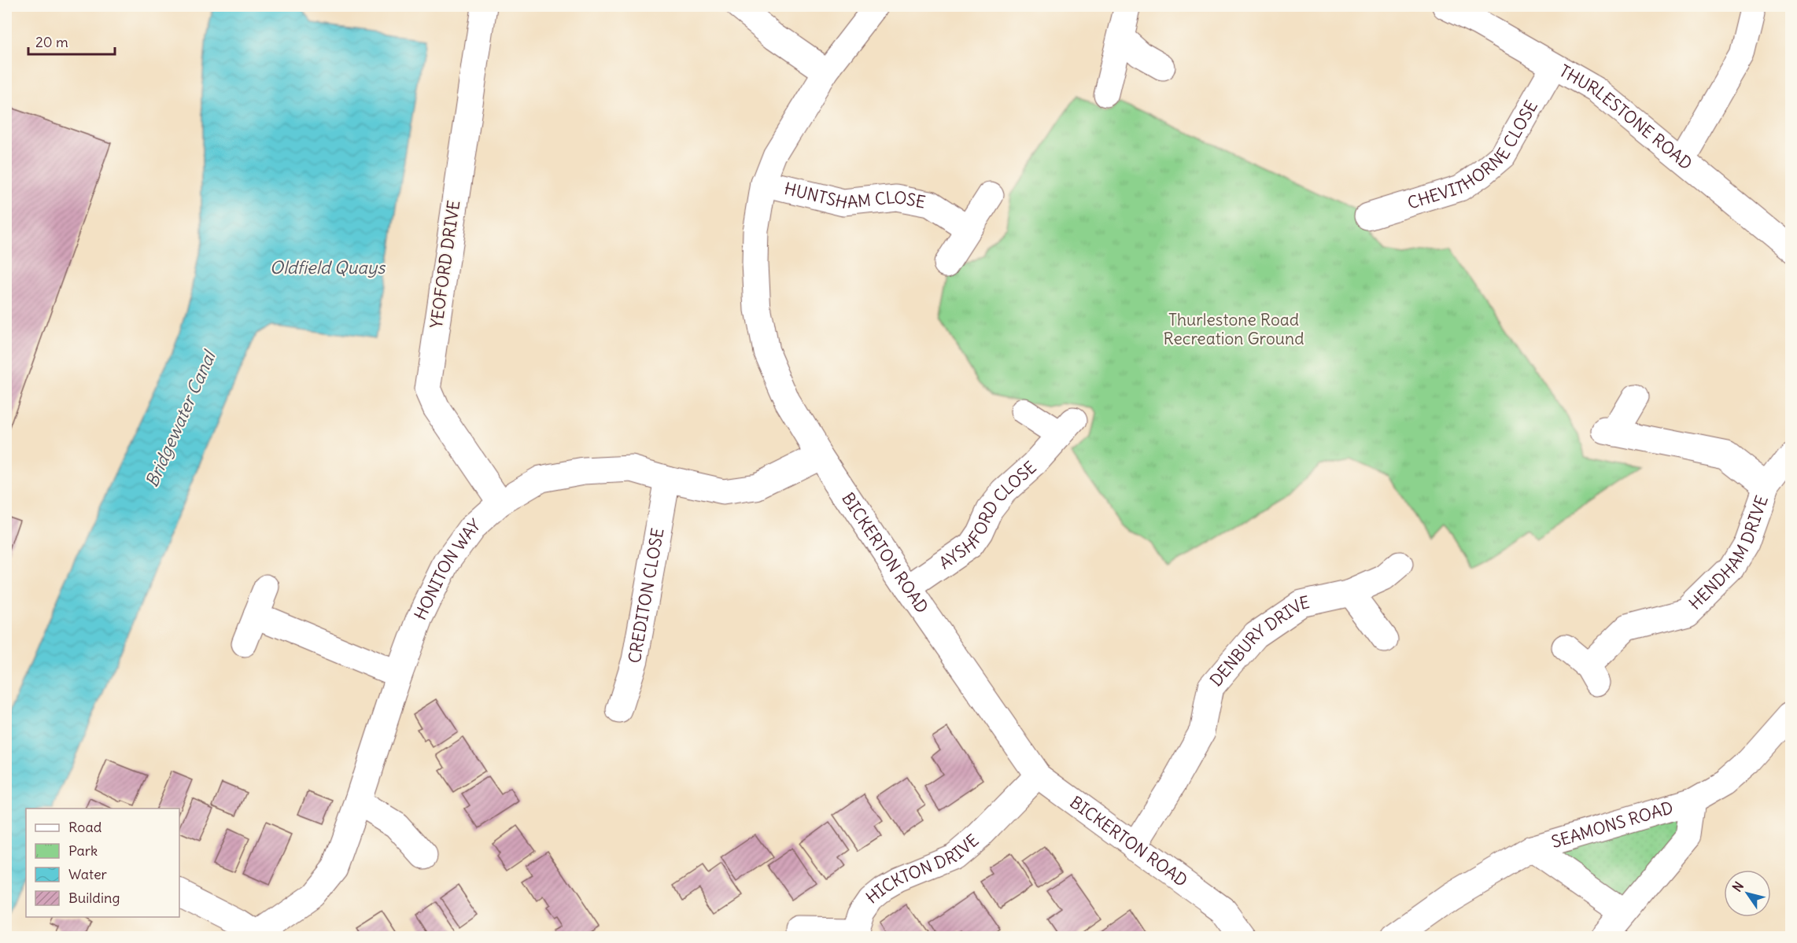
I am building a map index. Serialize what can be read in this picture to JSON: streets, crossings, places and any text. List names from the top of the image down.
{
  "streets": {
    "street": [
      "THURLESTONE ROAD",
      "CHEVITHORNE CLOSE",
      "HUNTSHAM CLOSE",
      "YEOFORD DRIVE",
      "AYSHFORD CLOSE",
      "HENDHAM DRIVE",
      "BICKERTON ROAD",
      "HONITON WAY",
      "CREDITON CLOSE",
      "DENBURY DRIVE",
      "SEAMONS ROAD",
      "HICKTON DRIVE"
    ]
  },
  "crossings": [
    ["THURLESTONE ROAD", "CHEVITHORNE CLOSE"],
    ["HUNTSHAM CLOSE", "BICKERTON ROAD"],
    ["YEOFORD DRIVE", "HONITON WAY"],
    ["AYSHFORD CLOSE", "BICKERTON ROAD"],
    ["BICKERTON ROAD", "HONITON WAY"],
    ["BICKERTON ROAD", "DENBURY DRIVE"],
    ["BICKERTON ROAD", "HICKTON DRIVE"],
    ["HONITON WAY", "CREDITON CLOSE"]
  ],
  "water": ["Oldfield Quays", "Bridgewater Canal"],
  "parks": ["Thurlestone Road Recreation Ground"],
  "legend": [
    "Road",
    "Park",
    "Water",
    "Building"
  ],
  "scale_bar": "20 m",
  "north": "top left"
}
